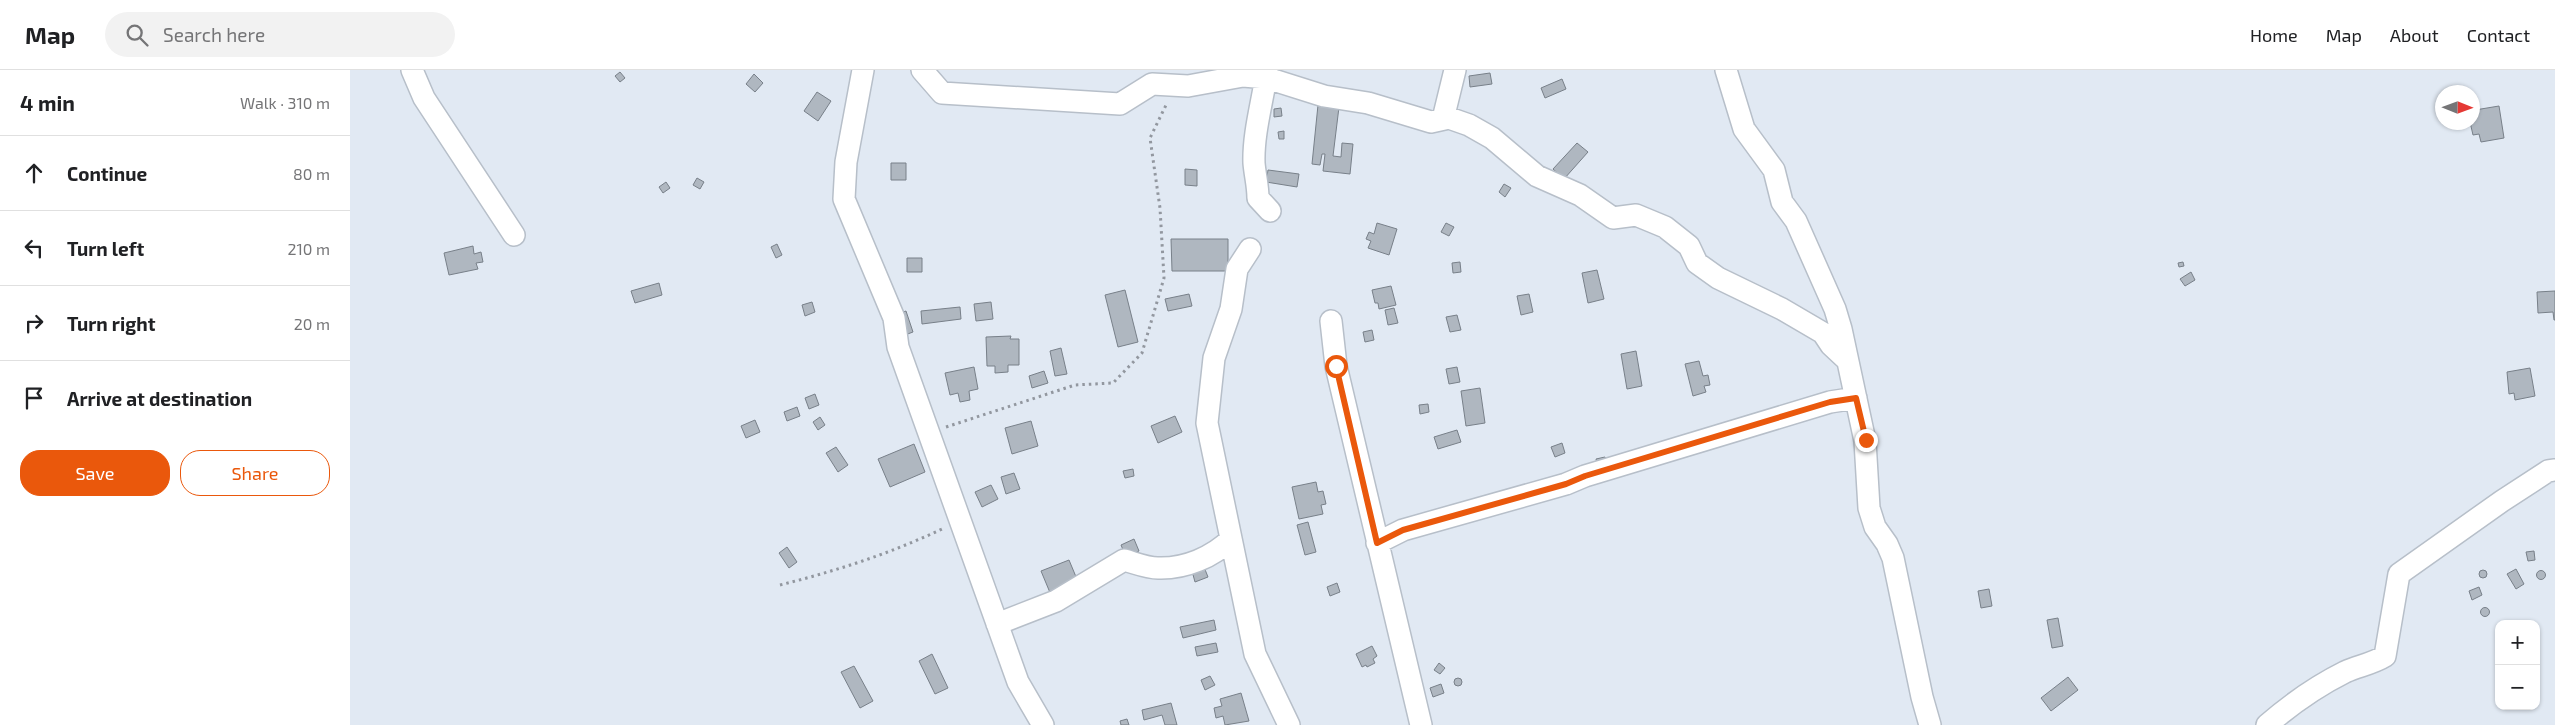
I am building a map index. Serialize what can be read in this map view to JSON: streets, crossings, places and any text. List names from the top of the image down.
{
  "north": "right",
  "page": {
    "header": "Map",
    "search": "Search here",
    "nav": [
      "Home",
      "Map",
      "About",
      "Contact"
    ],
    "heading": ["4 min", "Walk · 310 m"],
    "list": [
      ["Continue", "80 m"],
      ["Turn left", "210 m"],
      ["Turn right", "20 m"],
      "Arrive at destination"
    ],
    "buttons": ["Save", "Share"],
    "map_buttons": ["+", "−"]
  }
}
